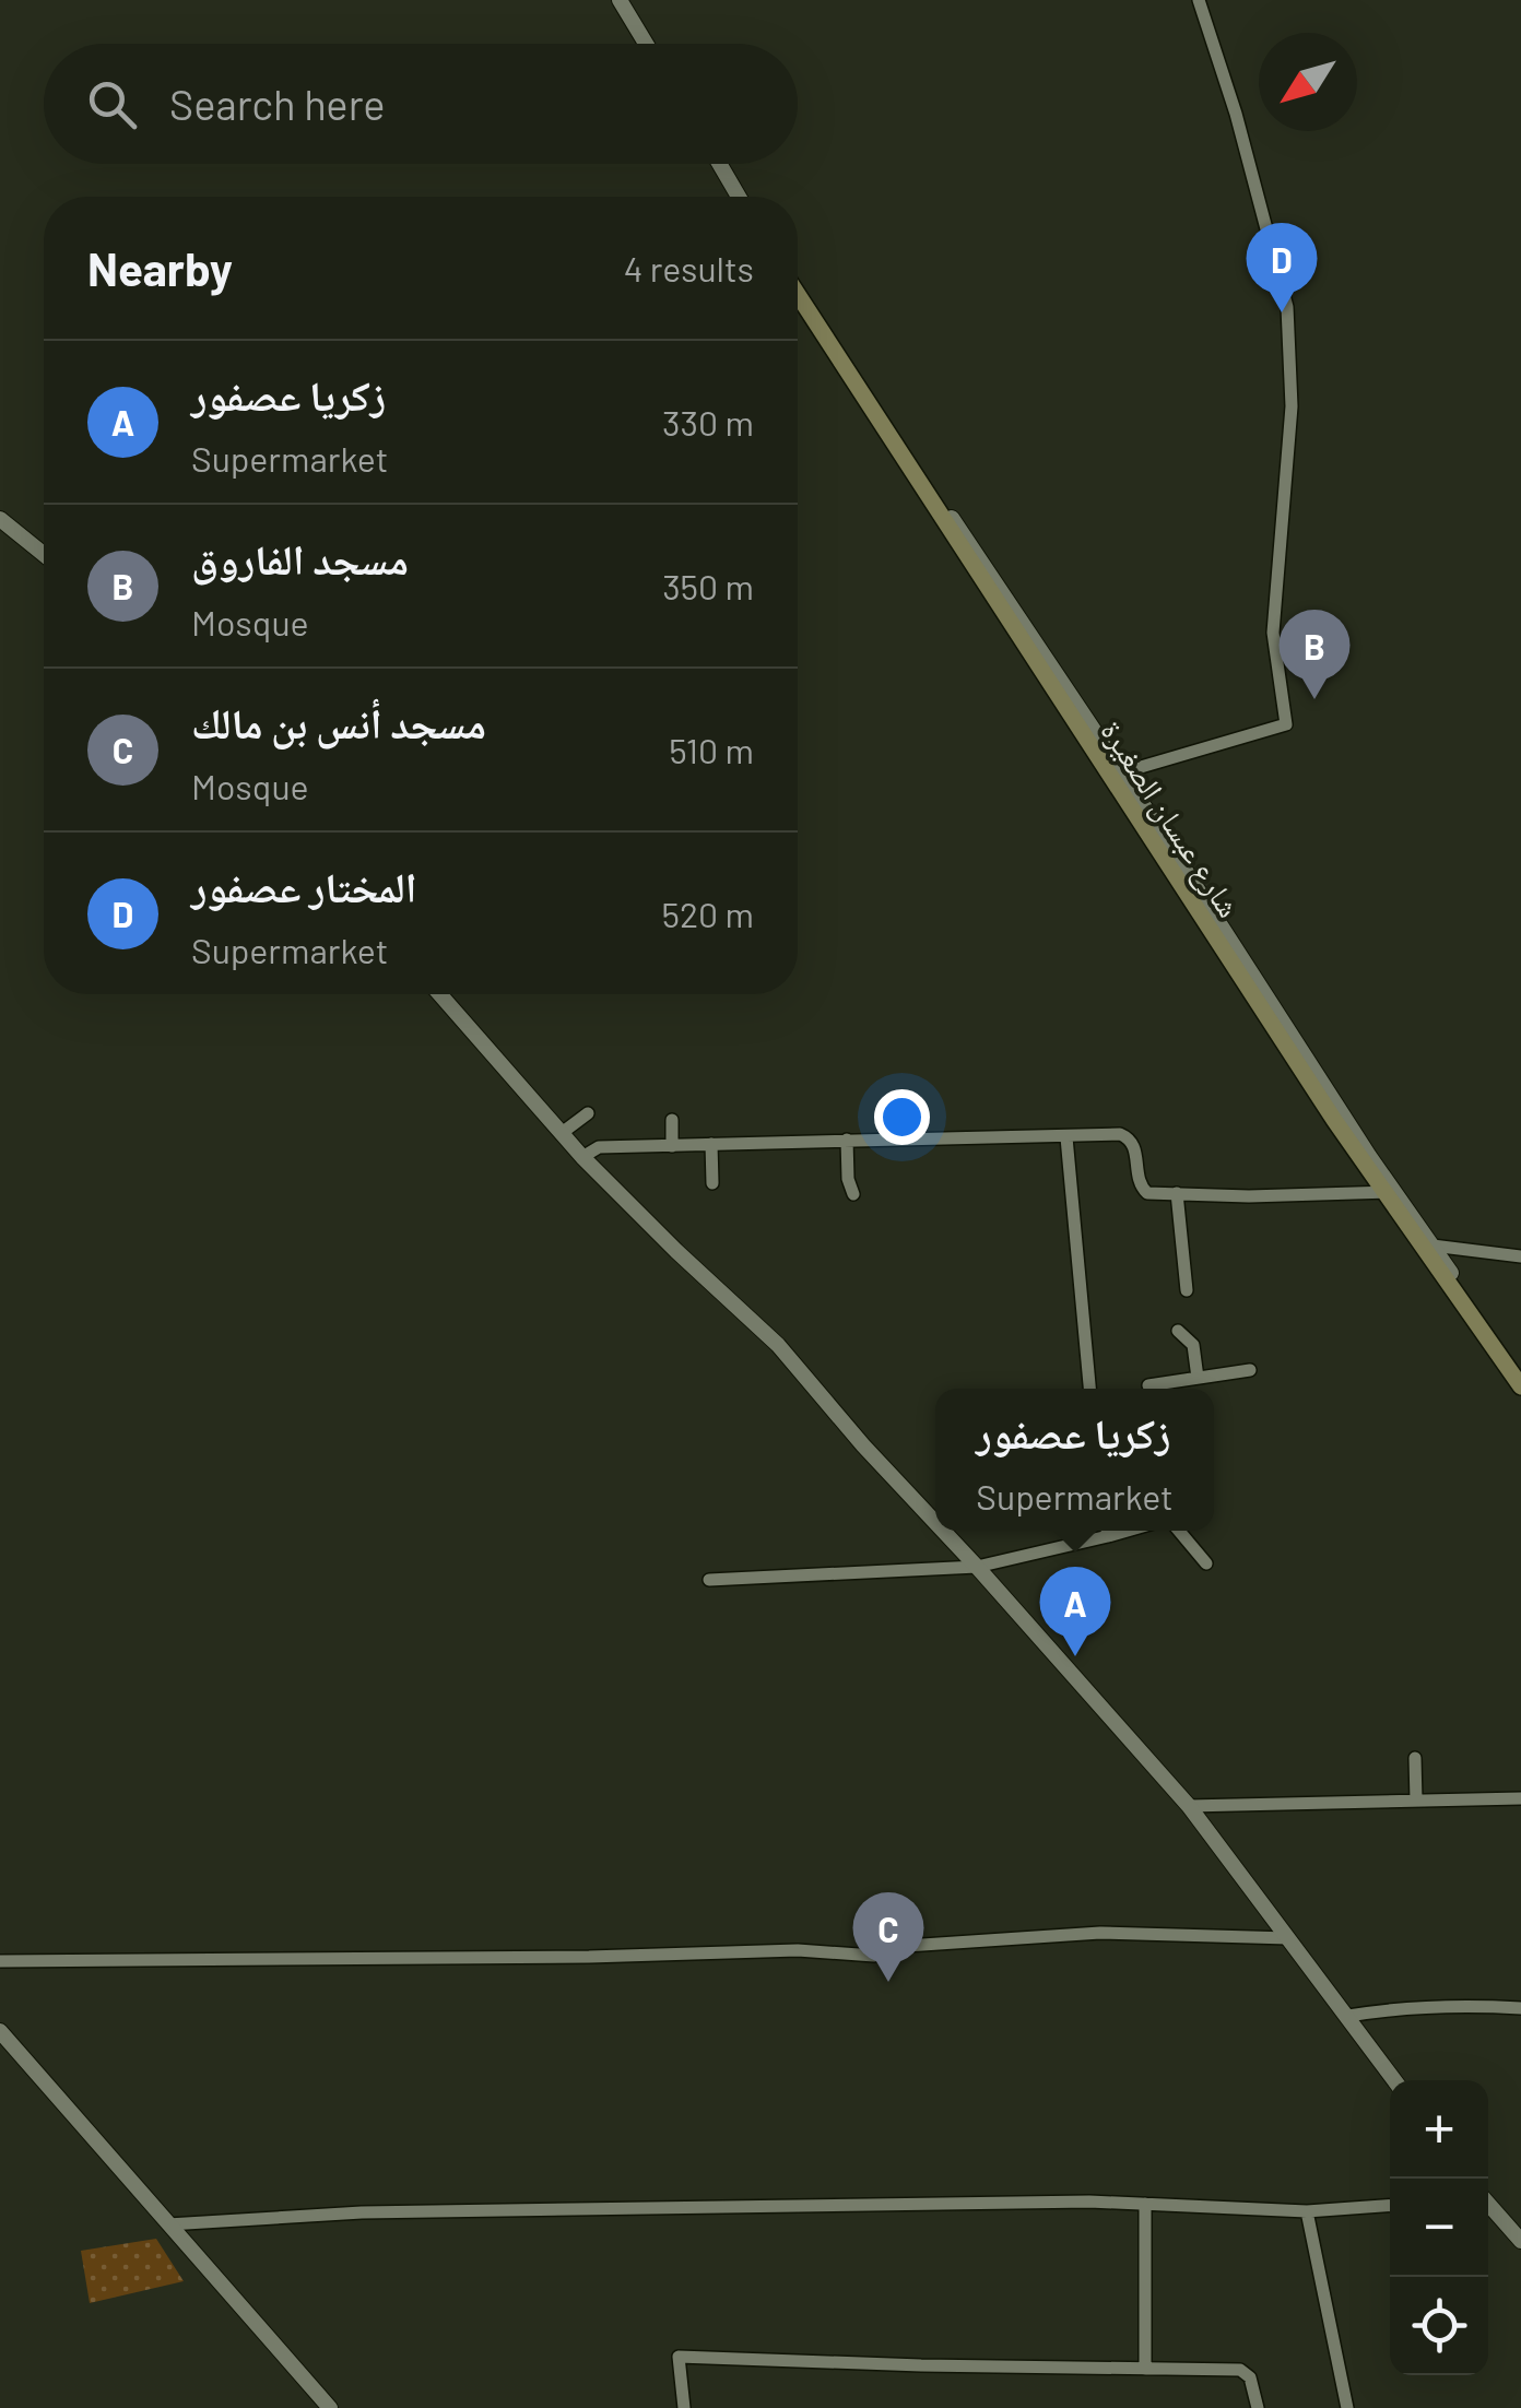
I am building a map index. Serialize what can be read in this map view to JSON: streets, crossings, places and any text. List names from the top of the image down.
{
  "streets": {
    "main road": ["شارع عبسان الصغيرة"]
  },
  "north": "bottom left",
  "page": {
    "search": "Search here",
    "heading": ["Nearby", "4 results"],
    "pins": [
      "D",
      "B",
      "A",
      "C"
    ],
    "list": [
      {
        "mark": "A",
        "name": "زكريا عصفور",
        "note": "Supermarket",
        "value": "330 m"
      },
      {
        "mark": "B",
        "name": "مسجد الفاروق",
        "note": "Mosque",
        "value": "350 m"
      },
      {
        "mark": "C",
        "name": "مسجد أنس بن مالك",
        "note": "Mosque",
        "value": "510 m"
      },
      {
        "mark": "D",
        "name": "المختار عصفور",
        "note": "Supermarket",
        "value": "520 m"
      }
    ],
    "popup": ["زكريا عصفور", "Supermarket"],
    "map_buttons": ["+", "−"]
  }
}
